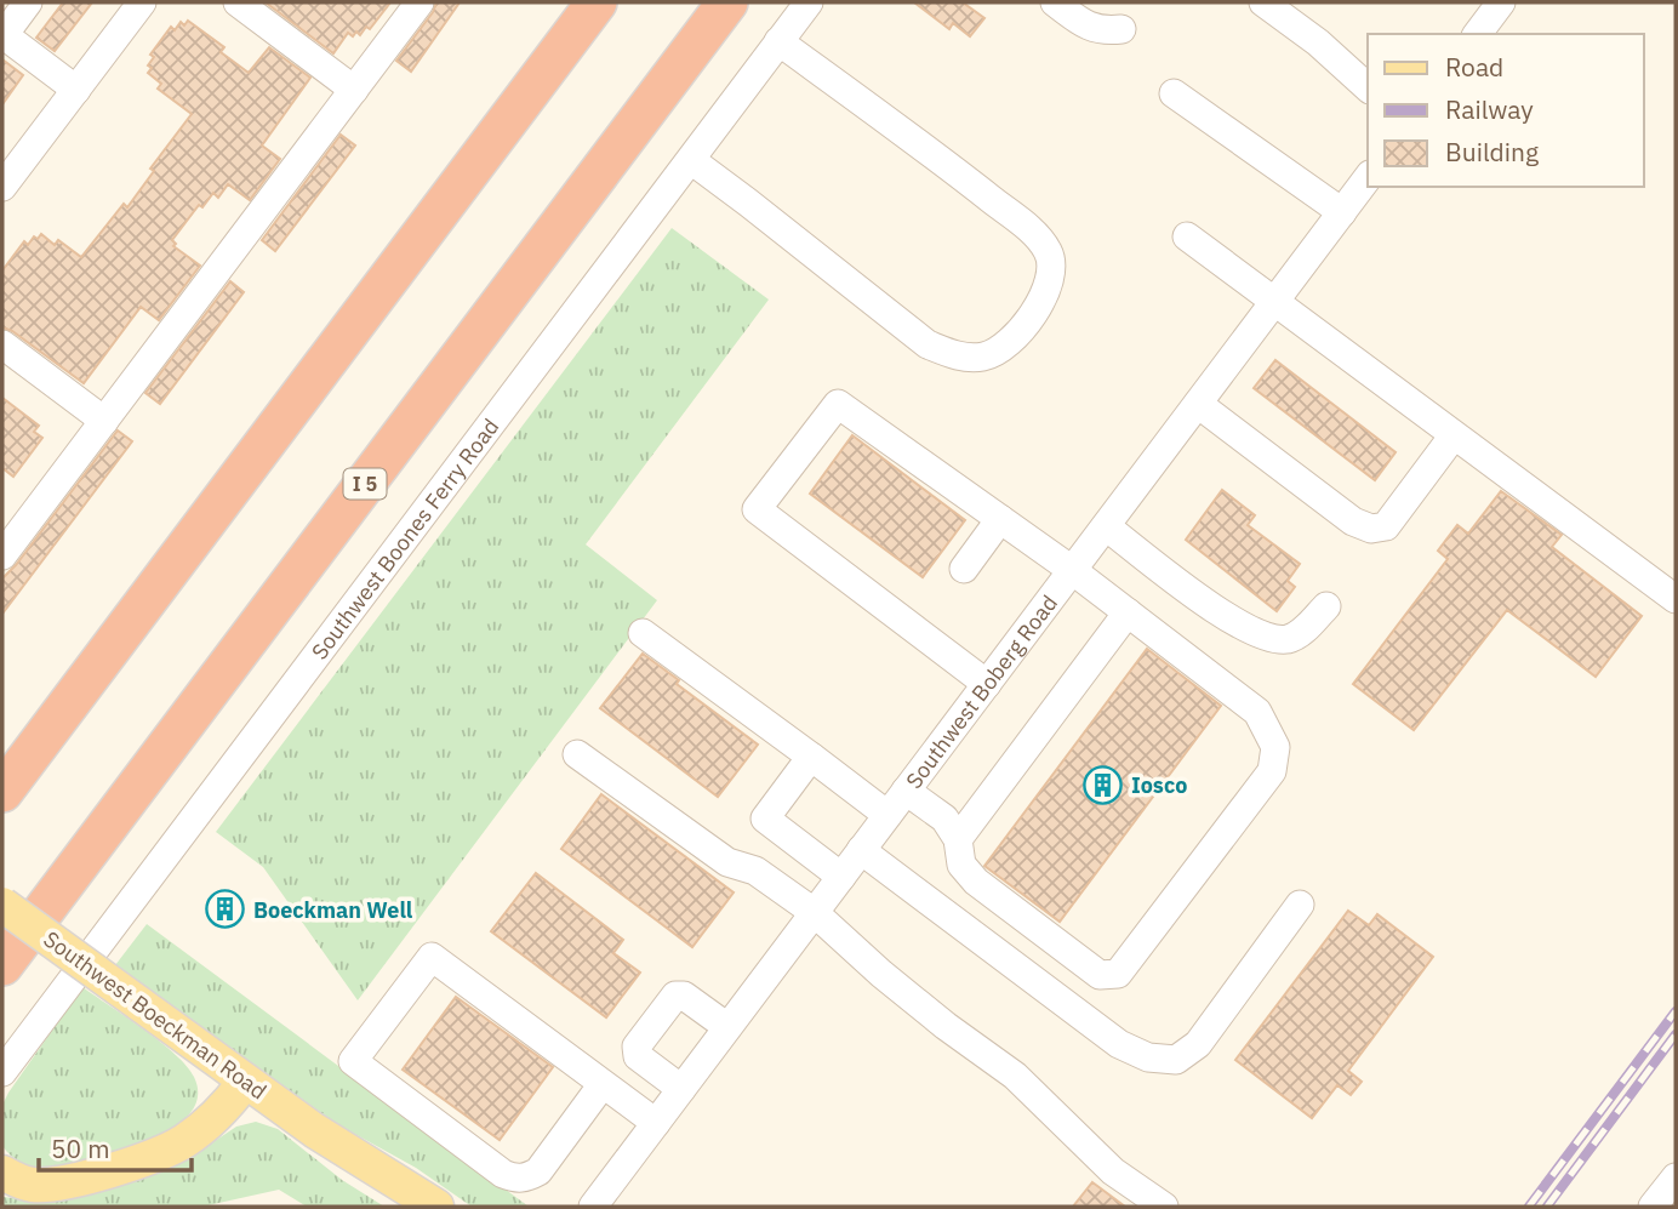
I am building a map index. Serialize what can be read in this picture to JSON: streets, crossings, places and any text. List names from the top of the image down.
{
  "streets": {
    "highway": ["I 5"],
    "main road": ["Southwest Boeckman Road"],
    "street": ["Southwest Boones Ferry Road", "Southwest Boberg Road"]
  },
  "places": {
    "building": ["Iosco", "Boeckman Well"]
  },
  "legend": ["Road", "Railway", "Building"],
  "scale_bar": "50 m"
}
